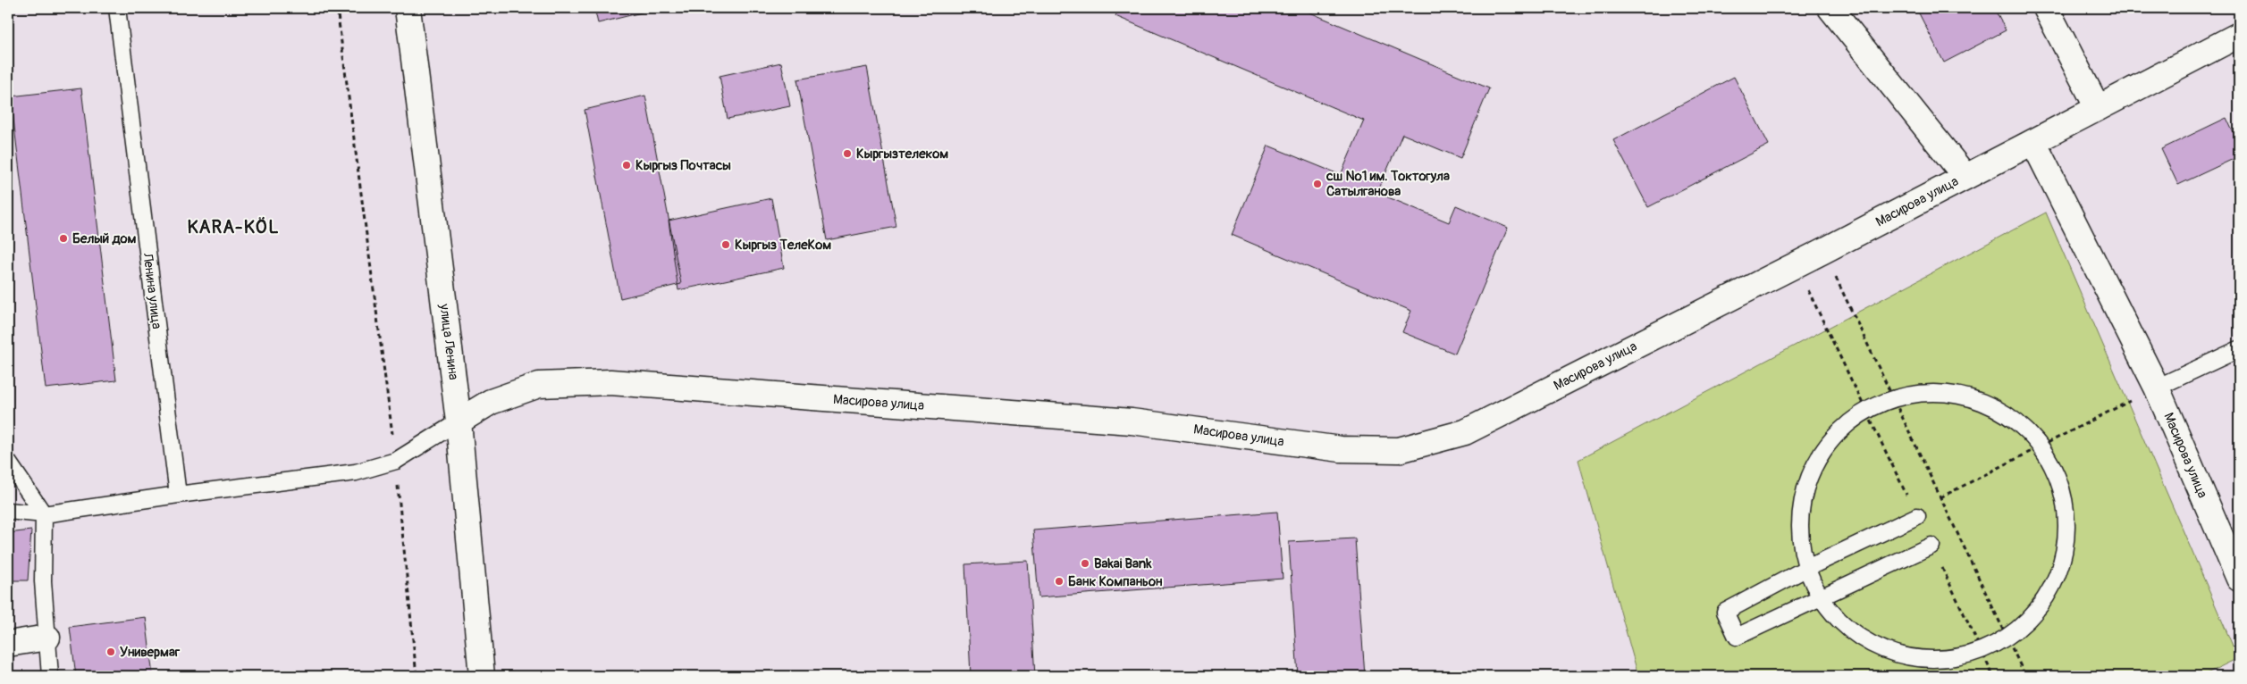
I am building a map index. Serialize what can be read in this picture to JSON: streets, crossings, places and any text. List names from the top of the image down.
{
  "streets": {
    "street": ["Масирова улица", "улица Ленина"],
    "lane": ["Ленина улица"]
  },
  "crossings": [
    ["Масирова улица", "улица Ленина"]
  ],
  "districts": ["KARA-KÖL"],
  "places": [
    "Кыргызтелеком",
    "Кыргыз Почтасы",
    "сш №1 им. Токтогула Сатылганова",
    "Белый дом",
    "Кыргыз ТелеКом",
    "Bakai Bank",
    "Банк Компаньон",
    "Универмаг"
  ]
}
